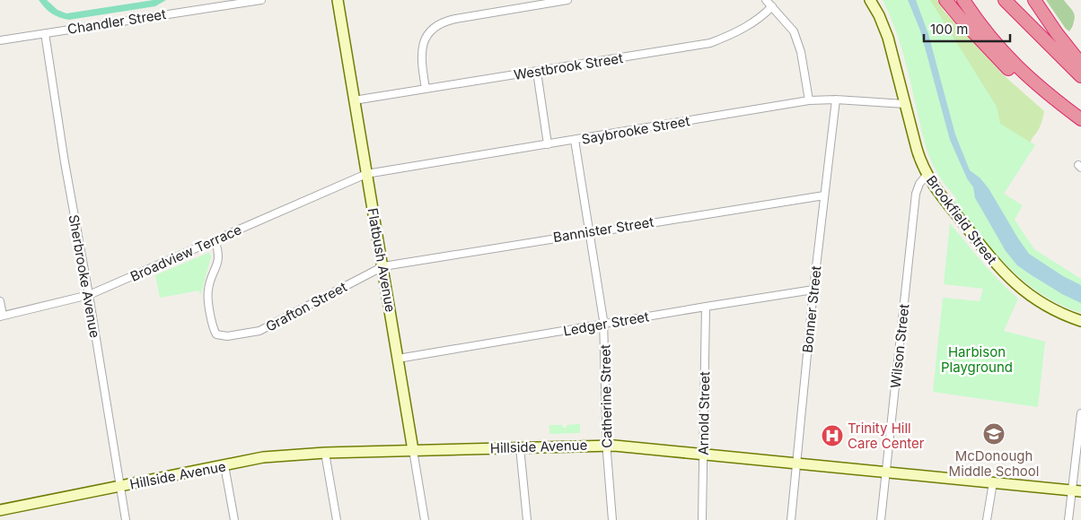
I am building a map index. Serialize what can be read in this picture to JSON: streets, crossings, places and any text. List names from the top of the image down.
{
  "streets": {
    "street": [
      "Chandler Street",
      "Westbrook Street",
      "Saybrooke Street",
      "Brookfield Street",
      "Bannister Street",
      "Broadview Terrace",
      "Flatbush Avenue",
      "Sherbrooke Avenue",
      "Grafton Street",
      "Bonner Street",
      "Ledger Street",
      "Wilson Street",
      "Catherine Street",
      "Arnold Street",
      "Hillside Avenue"
    ]
  },
  "crossings": [
    ["Chandler Street", "Sherbrooke Avenue"],
    ["Westbrook Street", "Flatbush Avenue"],
    ["Saybrooke Street", "Brookfield Street"],
    ["Saybrooke Street", "Broadview Terrace"],
    ["Saybrooke Street", "Flatbush Avenue"],
    ["Saybrooke Street", "Bonner Street"],
    ["Saybrooke Street", "Catherine Street"],
    ["Brookfield Street", "Wilson Street"],
    ["Bannister Street", "Flatbush Avenue"],
    ["Bannister Street", "Grafton Street"],
    ["Bannister Street", "Bonner Street"],
    ["Bannister Street", "Catherine Street"],
    ["Broadview Terrace", "Flatbush Avenue"],
    ["Broadview Terrace", "Sherbrooke Avenue"],
    ["Broadview Terrace", "Grafton Street"],
    ["Flatbush Avenue", "Grafton Street"],
    ["Flatbush Avenue", "Ledger Street"],
    ["Flatbush Avenue", "Hillside Avenue"],
    ["Sherbrooke Avenue", "Hillside Avenue"],
    ["Bonner Street", "Ledger Street"],
    ["Bonner Street", "Hillside Avenue"],
    ["Ledger Street", "Catherine Street"],
    ["Ledger Street", "Arnold Street"],
    ["Wilson Street", "Hillside Avenue"],
    ["Catherine Street", "Hillside Avenue"],
    ["Arnold Street", "Hillside Avenue"]
  ],
  "parks": ["Harbison Playground"],
  "places": {
    "school or university": ["McDonough Middle School"],
    "hospital": ["Trinity Hill Care Center"]
  },
  "scale_bar": "100 m"
}
